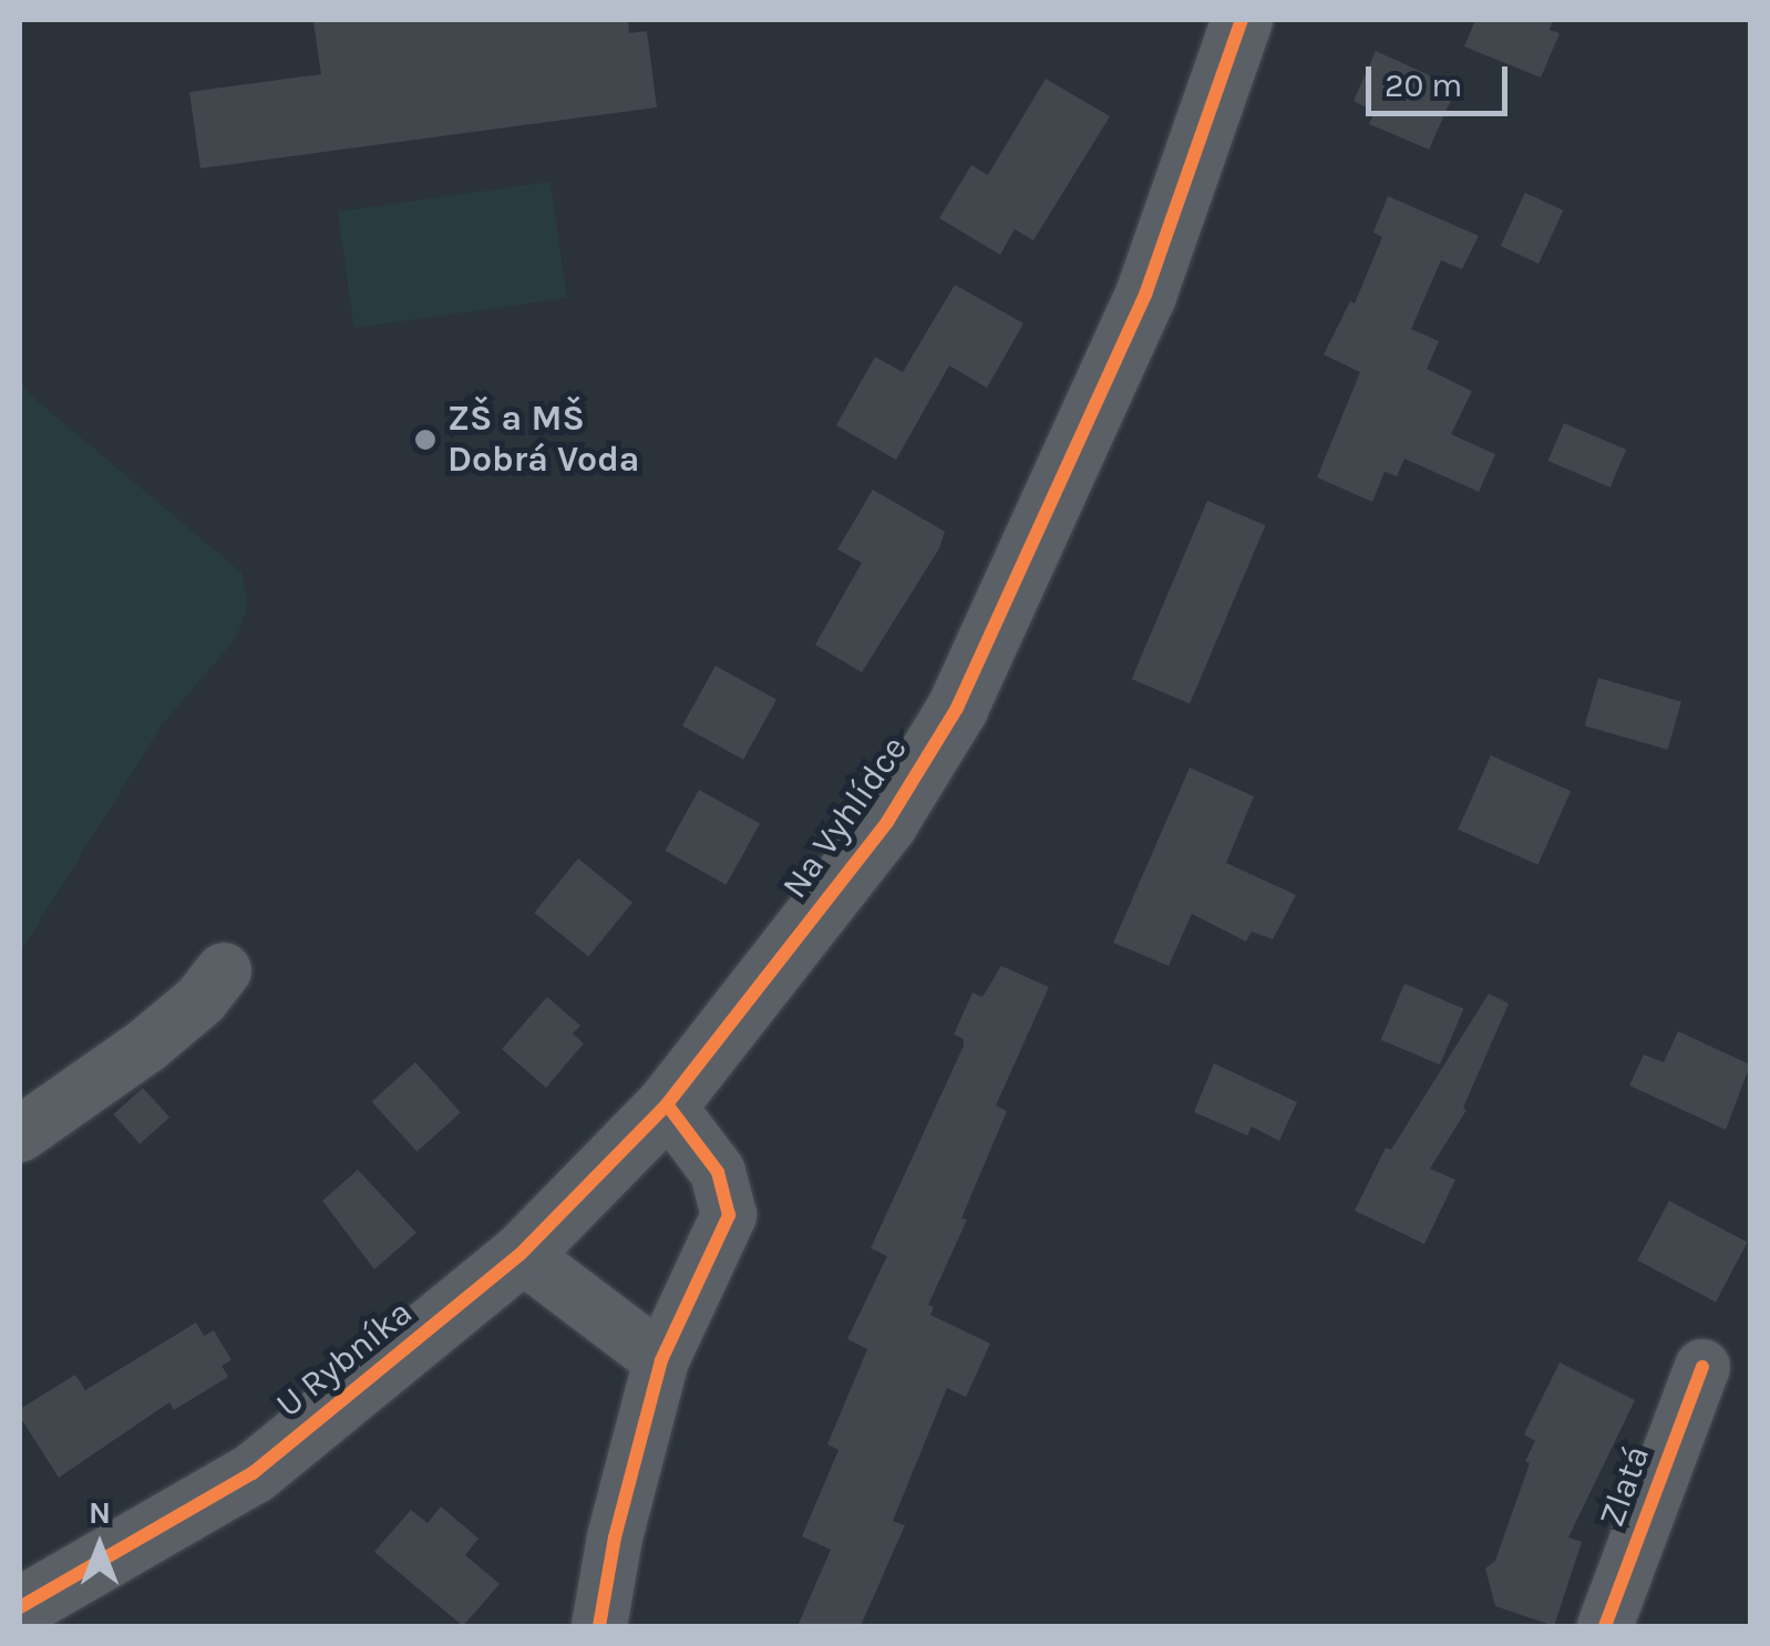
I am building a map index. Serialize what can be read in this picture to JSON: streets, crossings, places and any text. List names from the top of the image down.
{
  "streets": {
    "street": ["Na Vyhlídce", "U Rybníka", "Zlatá"]
  },
  "crossings": [
    ["Na Vyhlídce", "U Rybníka"]
  ],
  "places": ["ZŠ a MŠ Dobrá Voda"],
  "scale_bar": "20 m",
  "north": "top"
}
